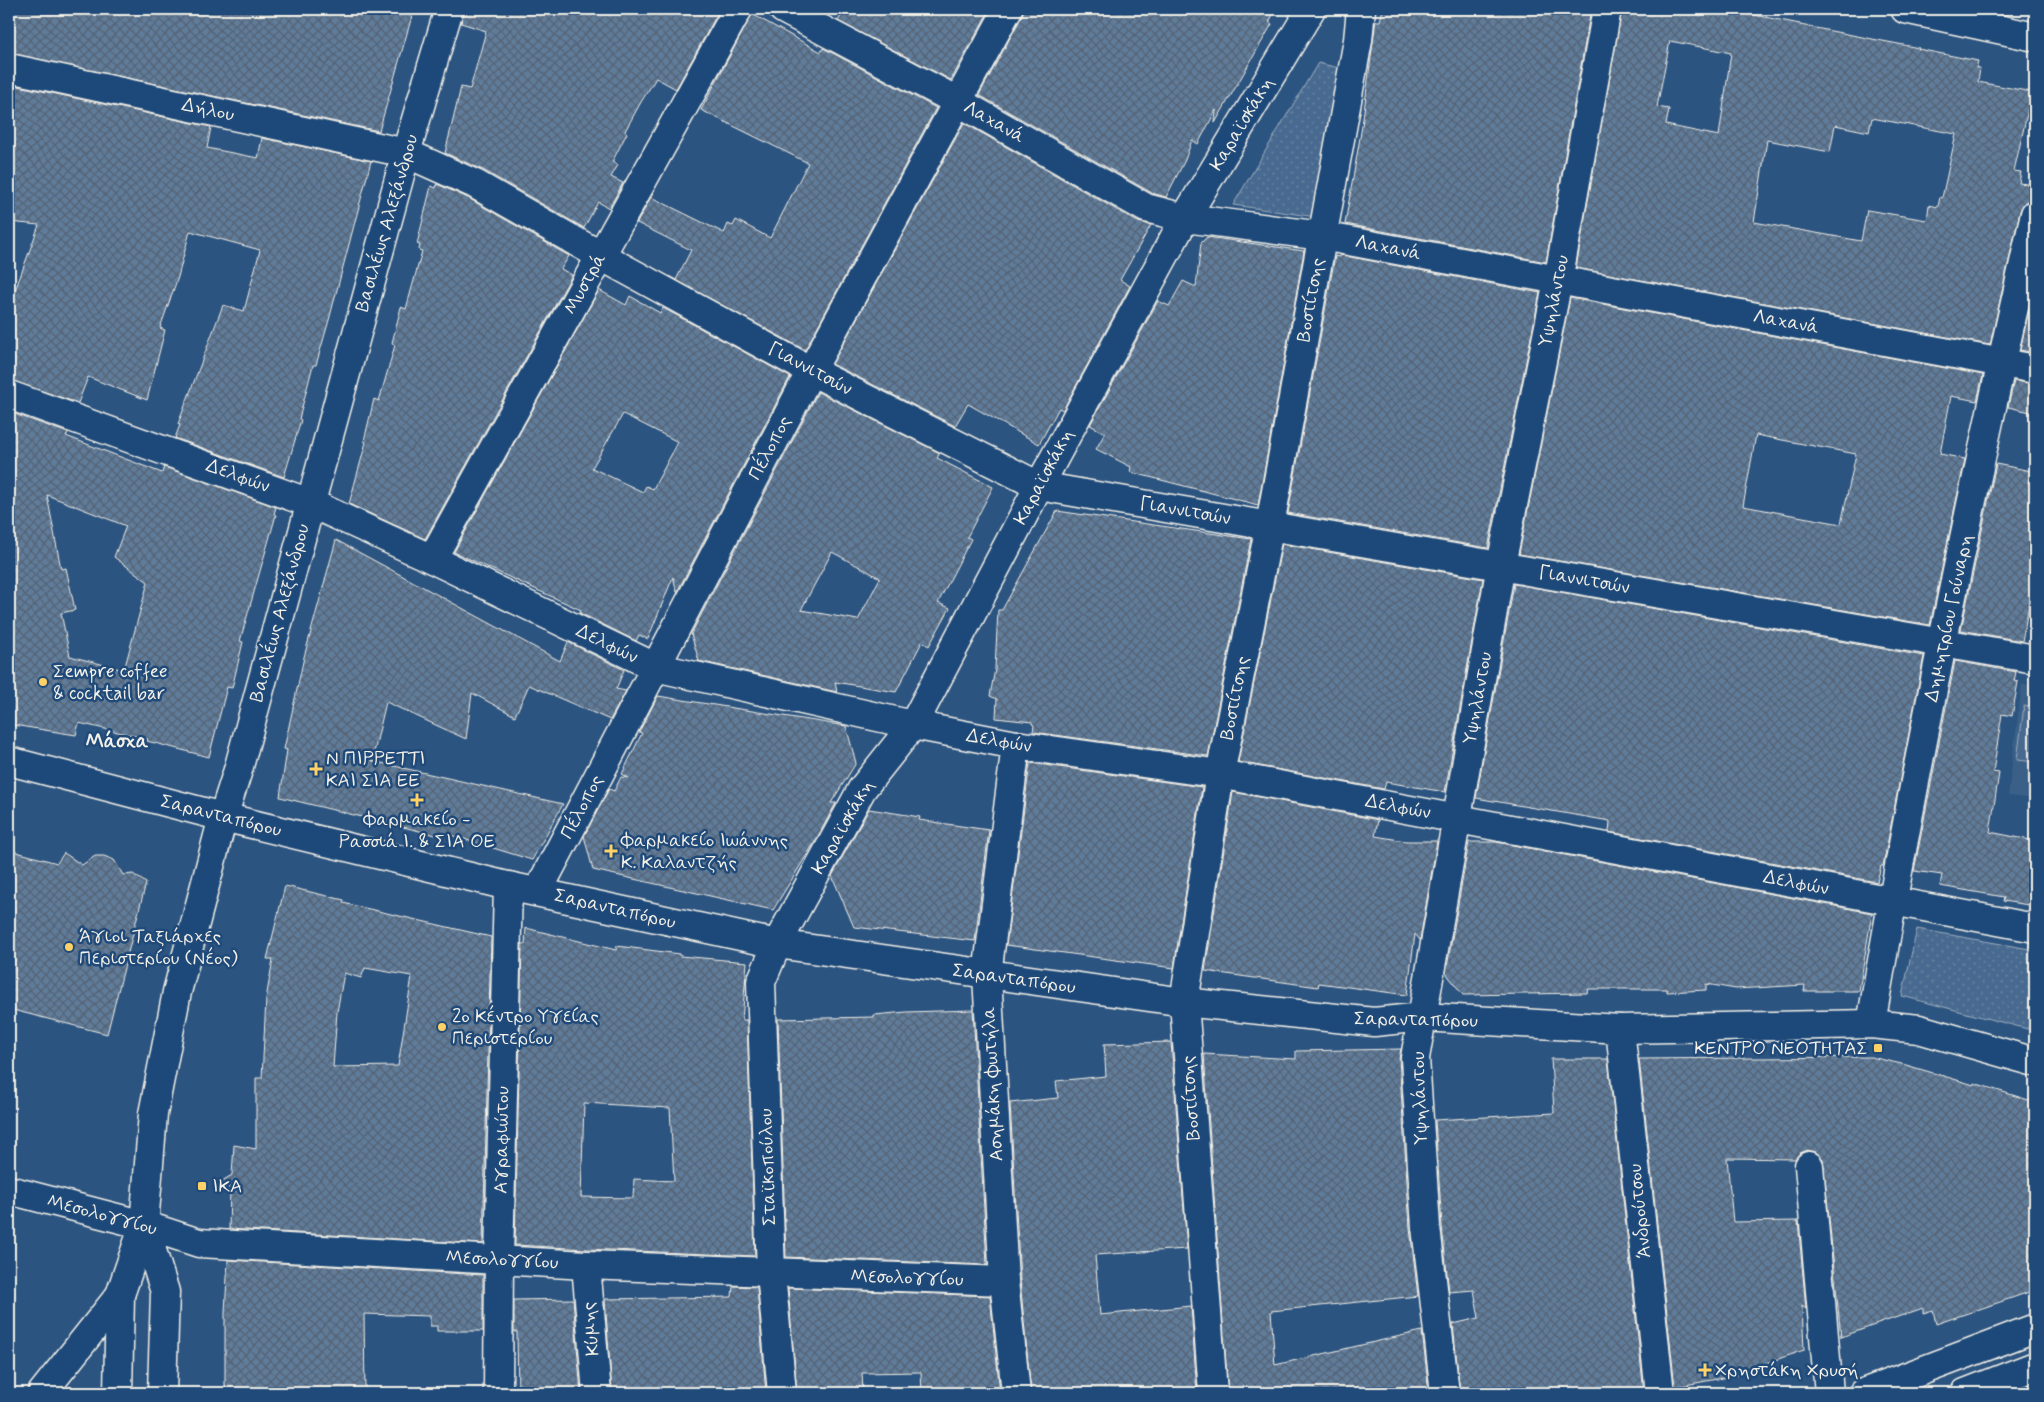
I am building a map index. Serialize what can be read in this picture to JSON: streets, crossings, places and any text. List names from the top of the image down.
{
  "streets": {
    "street": [
      "Δήλου",
      "Λαχανά",
      "Καραϊσκάκη",
      "Βασιλέως Αλεξάνδρου",
      "Μυστρά",
      "Βοστίτσης",
      "Υψηλάντου",
      "Γιαννιτσών",
      "Πέλοπος",
      "Δελφών",
      "Δημητρίου Γούναρη",
      "Σαρανταπόρου",
      "Ασημάκη Φωτήλα",
      "Αγραφιώτου",
      "Σταϊκοπούλου",
      "Άνδρούτσου",
      "Μεσολογγίου",
      "Κύμης"
    ]
  },
  "crossings": [
    ["Δήλου", "Βασιλέως Αλεξάνδρου"],
    ["Δήλου", "Γιαννιτσών"],
    ["Λαχανά", "Καραϊσκάκη"],
    ["Λαχανά", "Βοστίτσης"],
    ["Λαχανά", "Υψηλάντου"],
    ["Λαχανά", "Πέλοπος"],
    ["Λαχανά", "Δημητρίου Γούναρη"],
    ["Καραϊσκάκη", "Γιαννιτσών"],
    ["Καραϊσκάκη", "Δελφών"],
    ["Καραϊσκάκη", "Σαρανταπόρου"],
    ["Καραϊσκάκη", "Σταϊκοπούλου"],
    ["Βασιλέως Αλεξάνδρου", "Γιαννιτσών"],
    ["Βασιλέως Αλεξάνδρου", "Δελφών"],
    ["Βασιλέως Αλεξάνδρου", "Σαρανταπόρου"],
    ["Βασιλέως Αλεξάνδρου", "Μεσολογγίου"],
    ["Μυστρά", "Γιαννιτσών"],
    ["Μυστρά", "Δελφών"],
    ["Βοστίτσης", "Γιαννιτσών"],
    ["Βοστίτσης", "Δελφών"],
    ["Βοστίτσης", "Σαρανταπόρου"],
    ["Υψηλάντου", "Γιαννιτσών"],
    ["Υψηλάντου", "Δελφών"],
    ["Υψηλάντου", "Σαρανταπόρου"],
    ["Γιαννιτσών", "Πέλοπος"],
    ["Γιαννιτσών", "Δημητρίου Γούναρη"],
    ["Πέλοπος", "Δελφών"],
    ["Πέλοπος", "Σαρανταπόρου"],
    ["Δελφών", "Δημητρίου Γούναρη"],
    ["Δελφών", "Ασημάκη Φωτήλα"],
    ["Δημητρίου Γούναρη", "Σαρανταπόρου"],
    ["Σαρανταπόρου", "Ασημάκη Φωτήλα"],
    ["Σαρανταπόρου", "Αγραφιώτου"],
    ["Σαρανταπόρου", "Σταϊκοπούλου"],
    ["Σαρανταπόρου", "Άνδρούτσου"],
    ["Ασημάκη Φωτήλα", "Μεσολογγίου"],
    ["Αγραφιώτου", "Μεσολογγίου"],
    ["Σταϊκοπούλου", "Μεσολογγίου"],
    ["Μεσολογγίου", "Κύμης"]
  ],
  "districts": ["Μάσχα"],
  "places": {
    "other": ["Σempre coffee & cocktail bar", "Άγιοι Ταξιάρχες Περιστερίου (Νέος)", "2ο Κέντρο Υγείας Περιστερίου"],
    "health": [
      "Ν ΠΙΡΡΕΤΤΙ ΚΑΙ ΣΙΑ ΕΕ",
      "Φαρμακείο - Ρασσιά Ι. & ΣΙΑ ΟΕ",
      "Φαρμακείο Ιωάννης Κ. Καλαντζής",
      "Χρηστάκη Χρυσή"
    ],
    "transit": ["ΚΕΝΤΡΟ ΝΕΟΤΗΤΑΣ", "ΙΚΑ"]
  }
}
